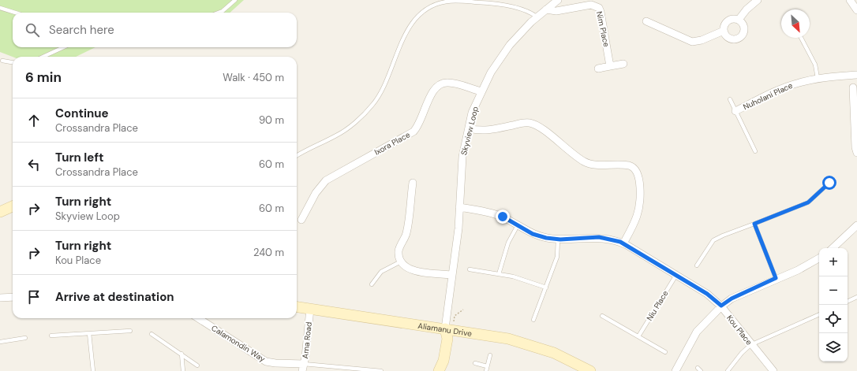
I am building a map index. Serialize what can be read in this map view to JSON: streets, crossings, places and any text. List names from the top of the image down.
{
  "streets": {
    "street": [
      "Nim Place",
      "Nuholani Place",
      "Skyview Loop",
      "Ixora Place",
      "Aliamanu Drive",
      "Kou Place",
      "Ama Road",
      "Calamondin Way"
    ],
    "lane": ["Niu Place"]
  },
  "crossings": [
    ["Nim Place", "Skyview Loop"],
    ["Skyview Loop", "Ixora Place"],
    ["Skyview Loop", "Aliamanu Drive"],
    ["Skyview Loop", "Kou Place"],
    ["Niu Place", "Kou Place"],
    ["Aliamanu Drive", "Ama Road"],
    ["Ama Road", "Calamondin Way"]
  ],
  "north": "bottom right",
  "page": {
    "search": "Search here",
    "heading": ["6 min", "Walk · 450 m"],
    "list": [
      ["Continue", "Crossandra Place", "90 m"],
      ["Turn left", "Crossandra Place", "60 m"],
      ["Turn right", "Skyview Loop", "60 m"],
      ["Turn right", "Kou Place", "240 m"],
      "Arrive at destination"
    ],
    "map_buttons": ["+", "−"]
  }
}
